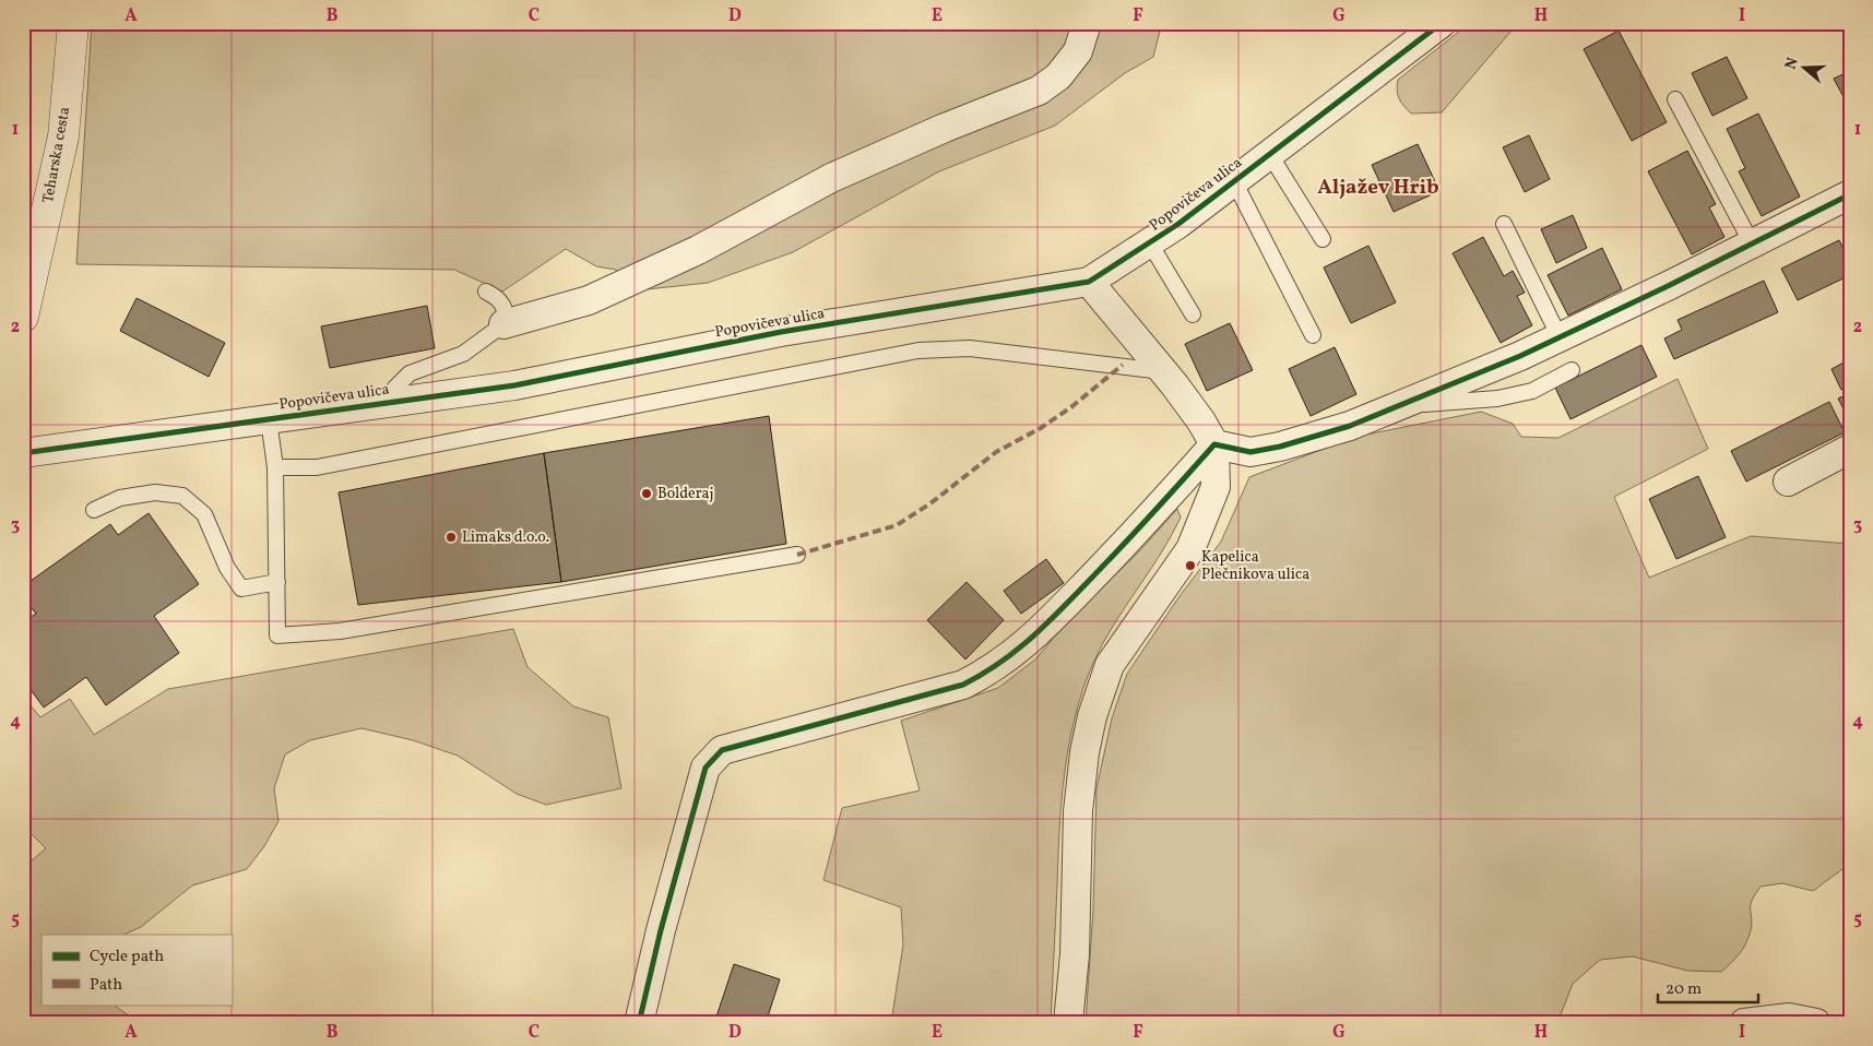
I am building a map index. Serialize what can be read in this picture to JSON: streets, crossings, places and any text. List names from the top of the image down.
{
  "streets": {
    "street": ["Teharska cesta", "Popovičeva ulica"]
  },
  "districts": ["Aljažev Hrib"],
  "places": ["Bolderaj", "Limaks d.o.o.", "Kapelica Plečnikova ulica"],
  "legend": ["Cycle path", "Path"],
  "scale_bar": "20 m",
  "north": "left",
  "grid": {
    "columns": [
      "A",
      "B",
      "C",
      "D",
      "E",
      "F",
      "G",
      "H",
      "I"
    ],
    "rows": [
      "1",
      "2",
      "3",
      "4",
      "5"
    ]
  }
}
